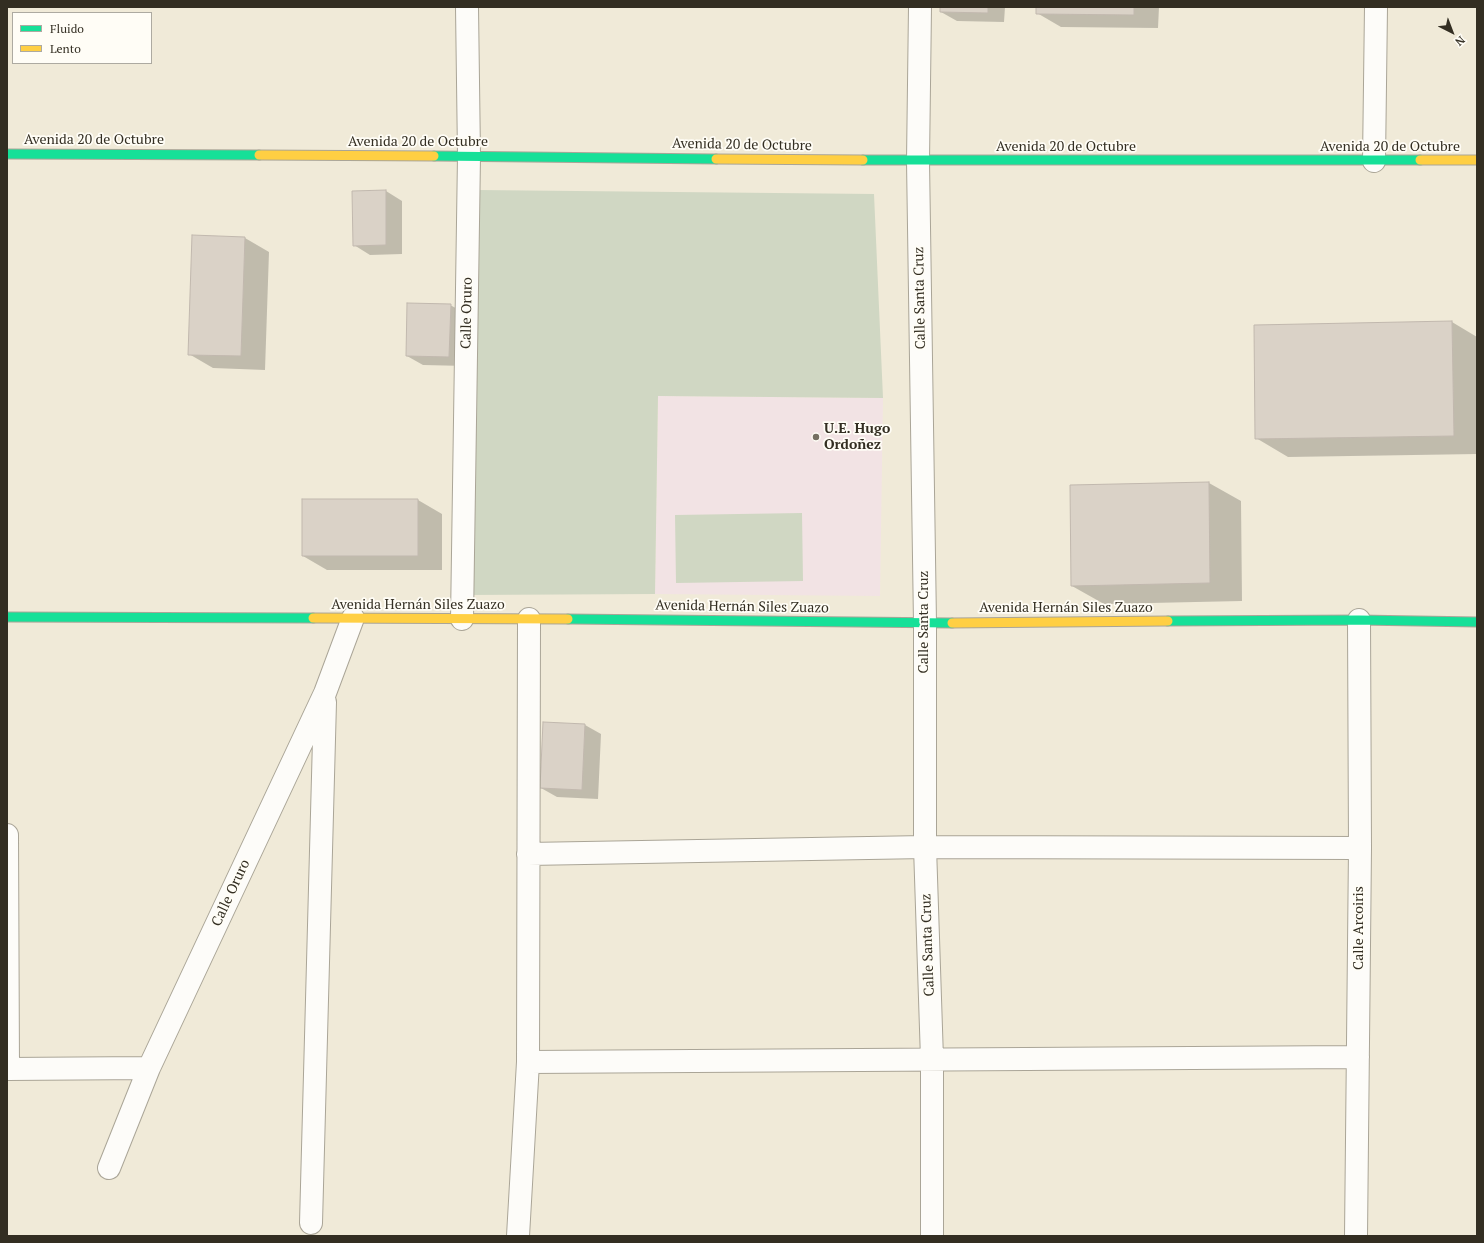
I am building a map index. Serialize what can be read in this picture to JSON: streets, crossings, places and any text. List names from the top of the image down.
{
  "streets": {
    "street": [
      "Avenida 20 de Octubre",
      "Calle Santa Cruz",
      "Calle Oruro",
      "Avenida Hernán Siles Zuazo",
      "Calle Arcoiris"
    ]
  },
  "crossings": [
    ["Avenida 20 de Octubre", "Calle Santa Cruz"],
    ["Avenida 20 de Octubre", "Calle Oruro"],
    ["Calle Santa Cruz", "Avenida Hernán Siles Zuazo"],
    ["Calle Oruro", "Avenida Hernán Siles Zuazo"],
    ["Avenida Hernán Siles Zuazo", "Calle Arcoiris"]
  ],
  "places": ["U.E. Hugo Ordoñez"],
  "legend": ["Fluido", "Lento"],
  "north": "bottom right"
}
